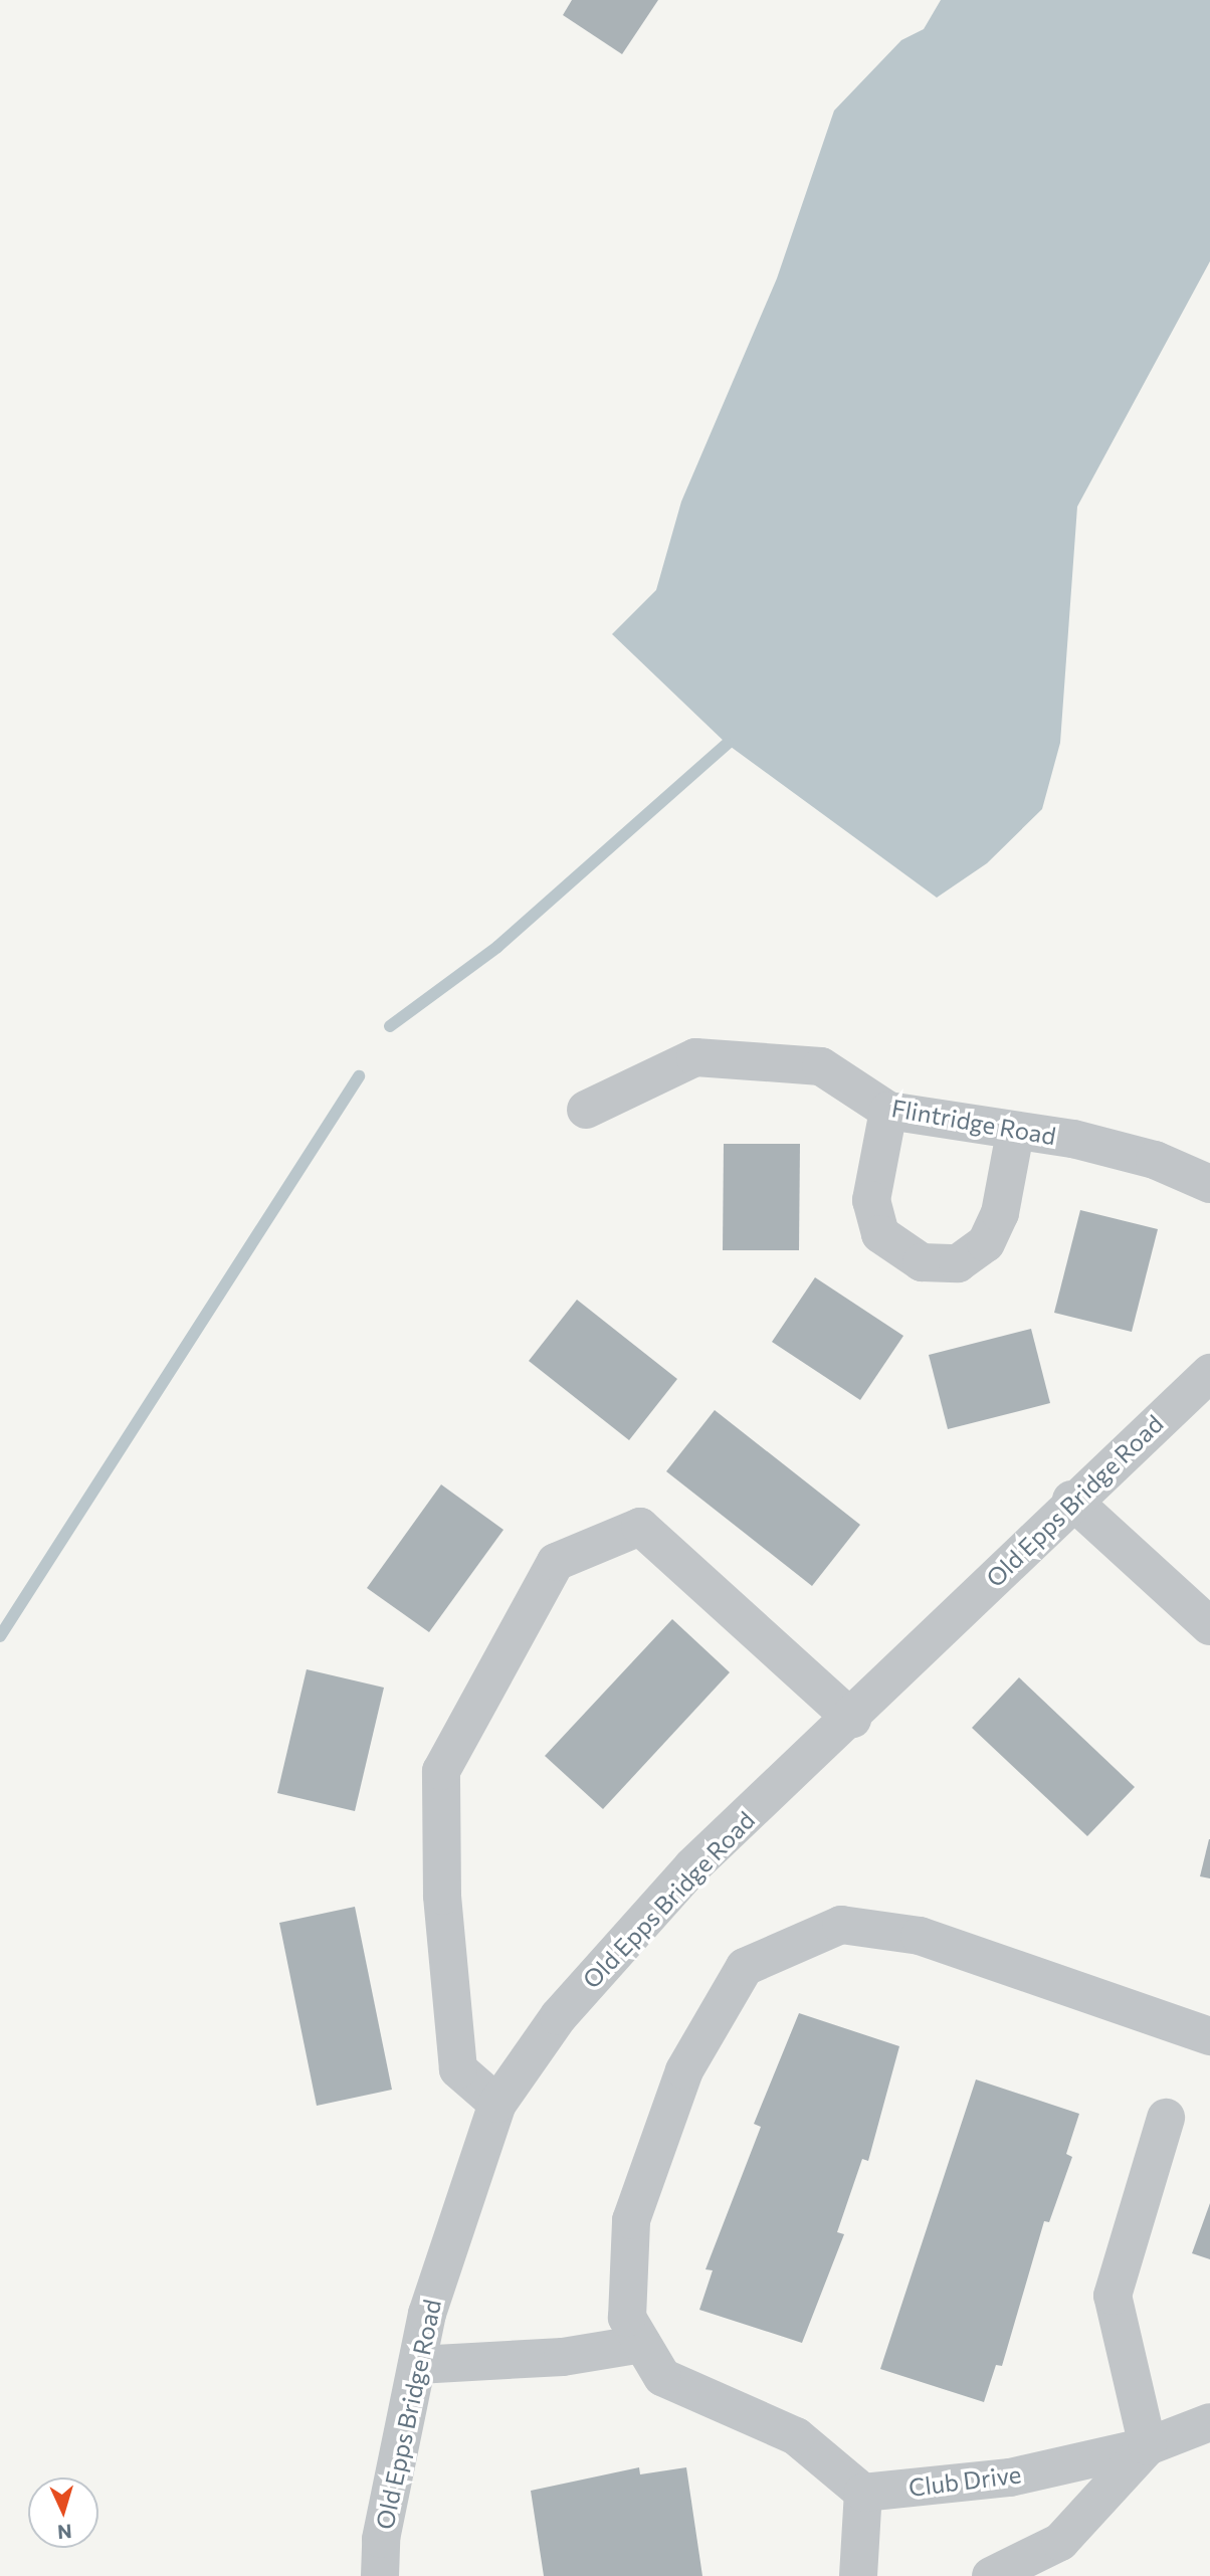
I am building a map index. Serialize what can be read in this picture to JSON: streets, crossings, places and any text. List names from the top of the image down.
{
  "streets": {
    "street": ["Flintridge Road", "Old Epps Bridge Road", "Club Drive"]
  },
  "north": "bottom"
}
